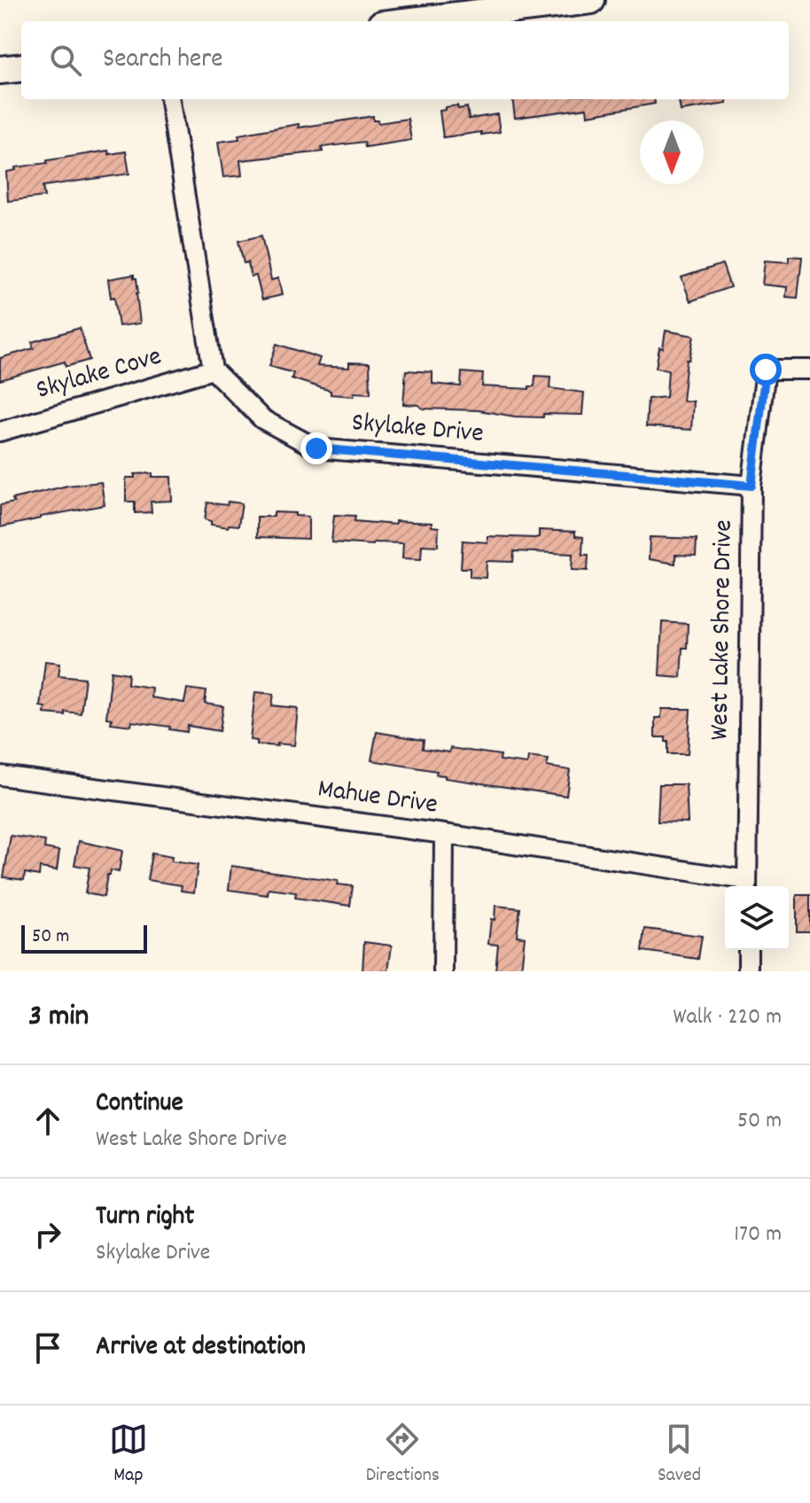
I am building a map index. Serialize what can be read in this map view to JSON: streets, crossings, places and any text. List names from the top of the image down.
{
  "streets": {
    "street": [
      "Skylake Cove",
      "Skylake Drive",
      "West Lake Shore Drive",
      "Mahue Drive"
    ]
  },
  "crossings": [
    ["Skylake Cove", "Skylake Drive"],
    ["Skylake Drive", "West Lake Shore Drive"],
    ["West Lake Shore Drive", "Mahue Drive"]
  ],
  "scale_bar": "50 m",
  "north": "bottom",
  "page": {
    "search": "Search here",
    "scale": "50 m",
    "heading": ["3 min", "Walk · 220 m"],
    "list": [
      ["Continue", "West Lake Shore Drive", "50 m"],
      ["Turn right", "Skylake Drive", "170 m"],
      "Arrive at destination"
    ],
    "nav": ["Map", "Directions", "Saved"]
  }
}
